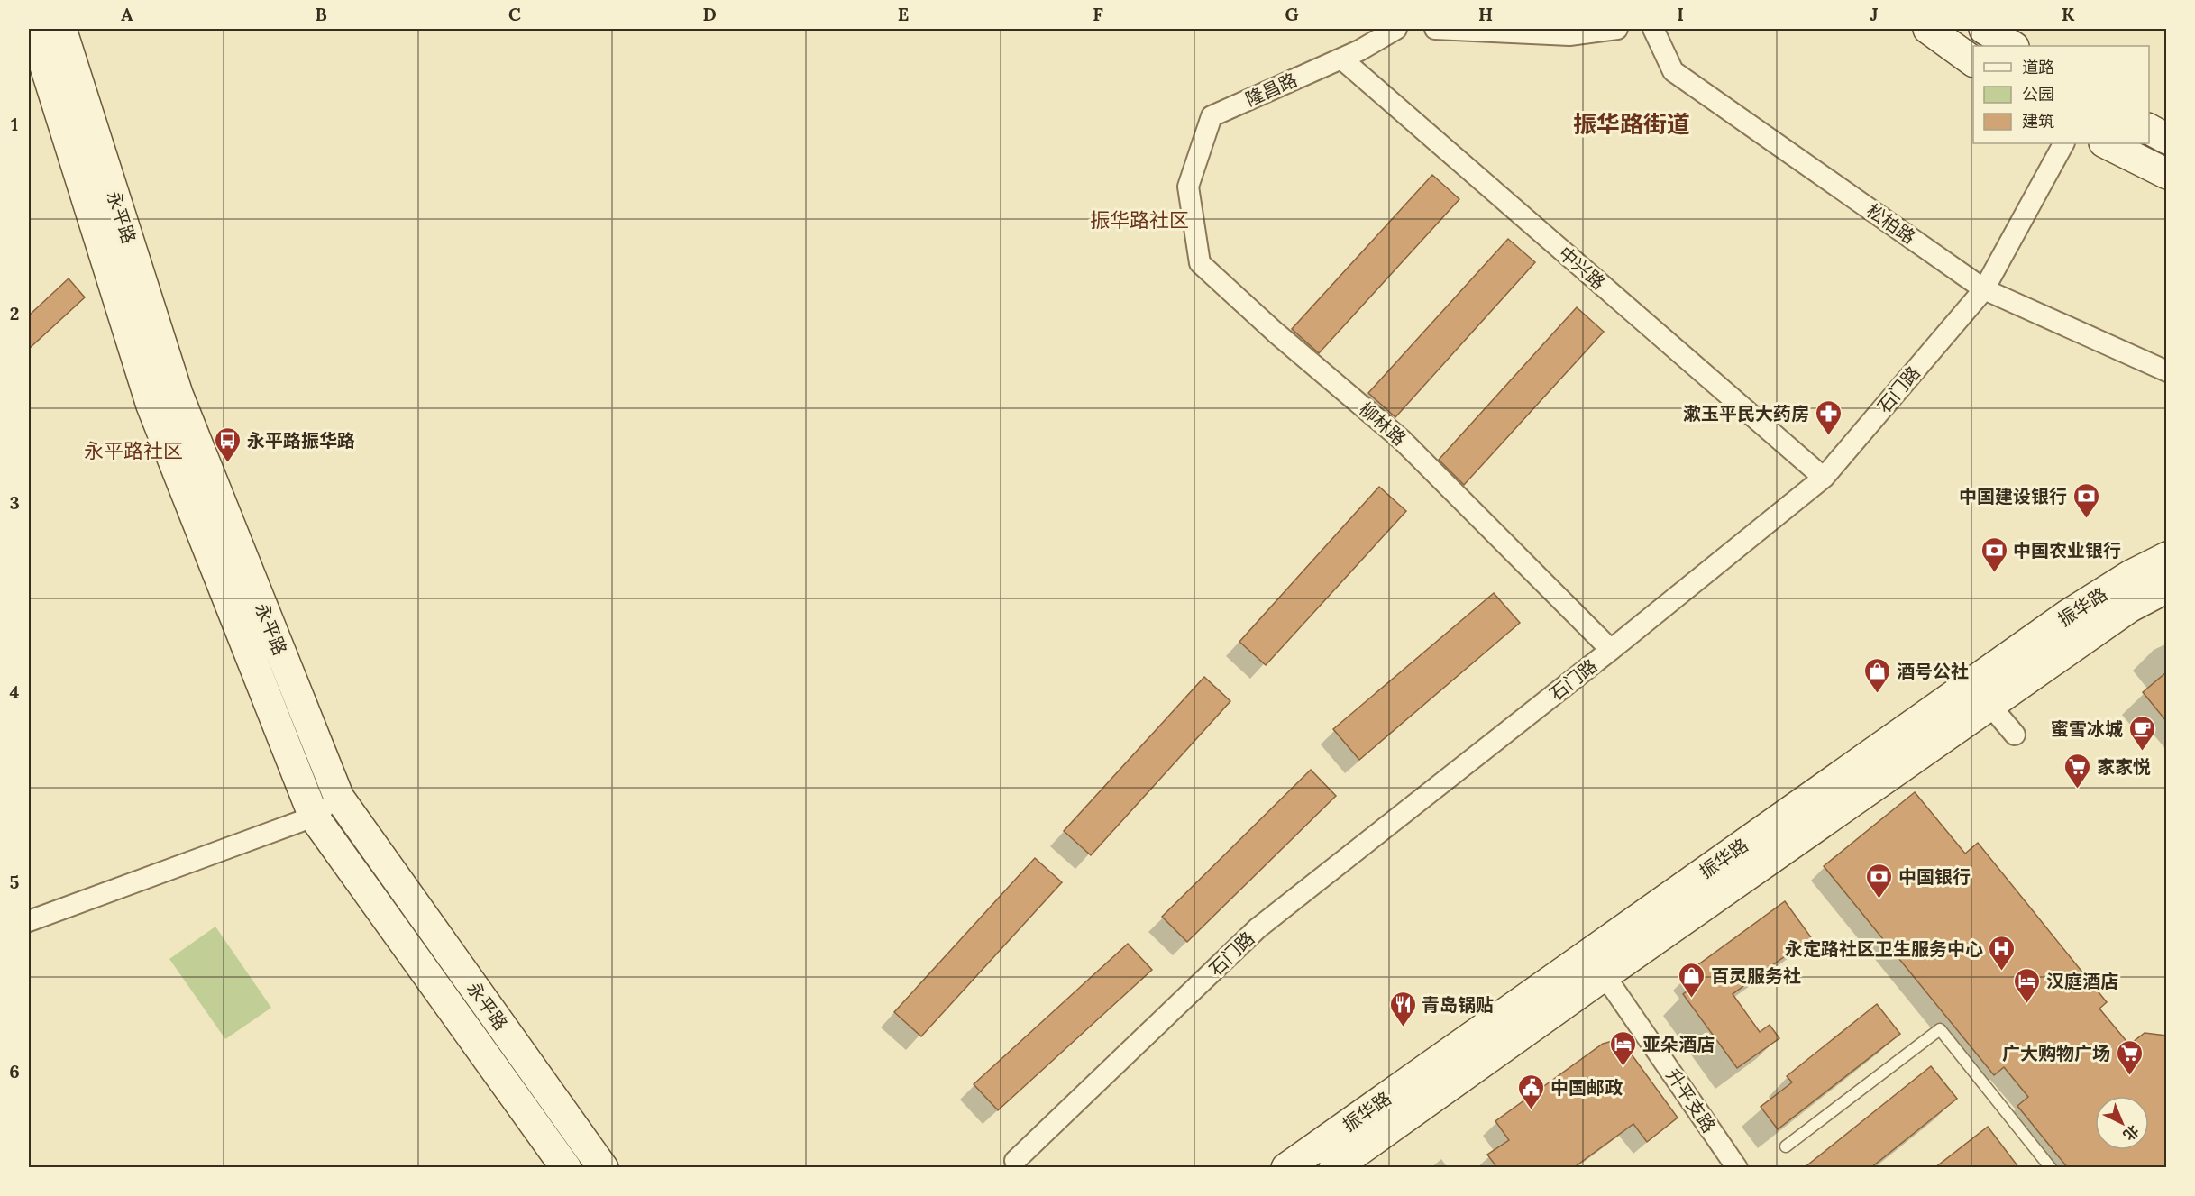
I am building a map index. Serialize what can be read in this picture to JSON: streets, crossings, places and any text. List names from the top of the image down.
{
  "streets": {
    "main road": ["永平路", "振华路"],
    "street": [
      "隆昌路",
      "松柏路",
      "中兴路",
      "石门路",
      "柳林路",
      "升平支路"
    ]
  },
  "crossings": [
    ["隆昌路", "中兴路"],
    ["隆昌路", "柳林路"],
    ["松柏路", "石门路"],
    ["中兴路", "石门路"],
    ["石门路", "柳林路"],
    ["振华路", "升平支路"]
  ],
  "districts": ["振华路街道", "振华路社区", "永平路社区"],
  "places": {
    "pharmacy": ["漱玉平民大药房"],
    "bus stop": ["永平路振华路"],
    "bank": ["中国建设银行", "中国农业银行", "中国银行"],
    "shop": ["酒号公社", "百灵服务社"],
    "cafe": ["蜜雪冰城"],
    "supermarket": ["家家悦", "广大购物广场"],
    "hospital": ["永定路社区卫生服务中心"],
    "hotel": ["汉庭酒店", "亚朵酒店"],
    "restaurant": ["青岛锅贴"],
    "public building": ["中国邮政"]
  },
  "legend": ["道路", "公园", "建筑"],
  "north": "bottom right",
  "grid": {
    "columns": [
      "A",
      "B",
      "C",
      "D",
      "E",
      "F",
      "G",
      "H",
      "I",
      "J",
      "K"
    ],
    "rows": [
      "1",
      "2",
      "3",
      "4",
      "5",
      "6"
    ]
  }
}
